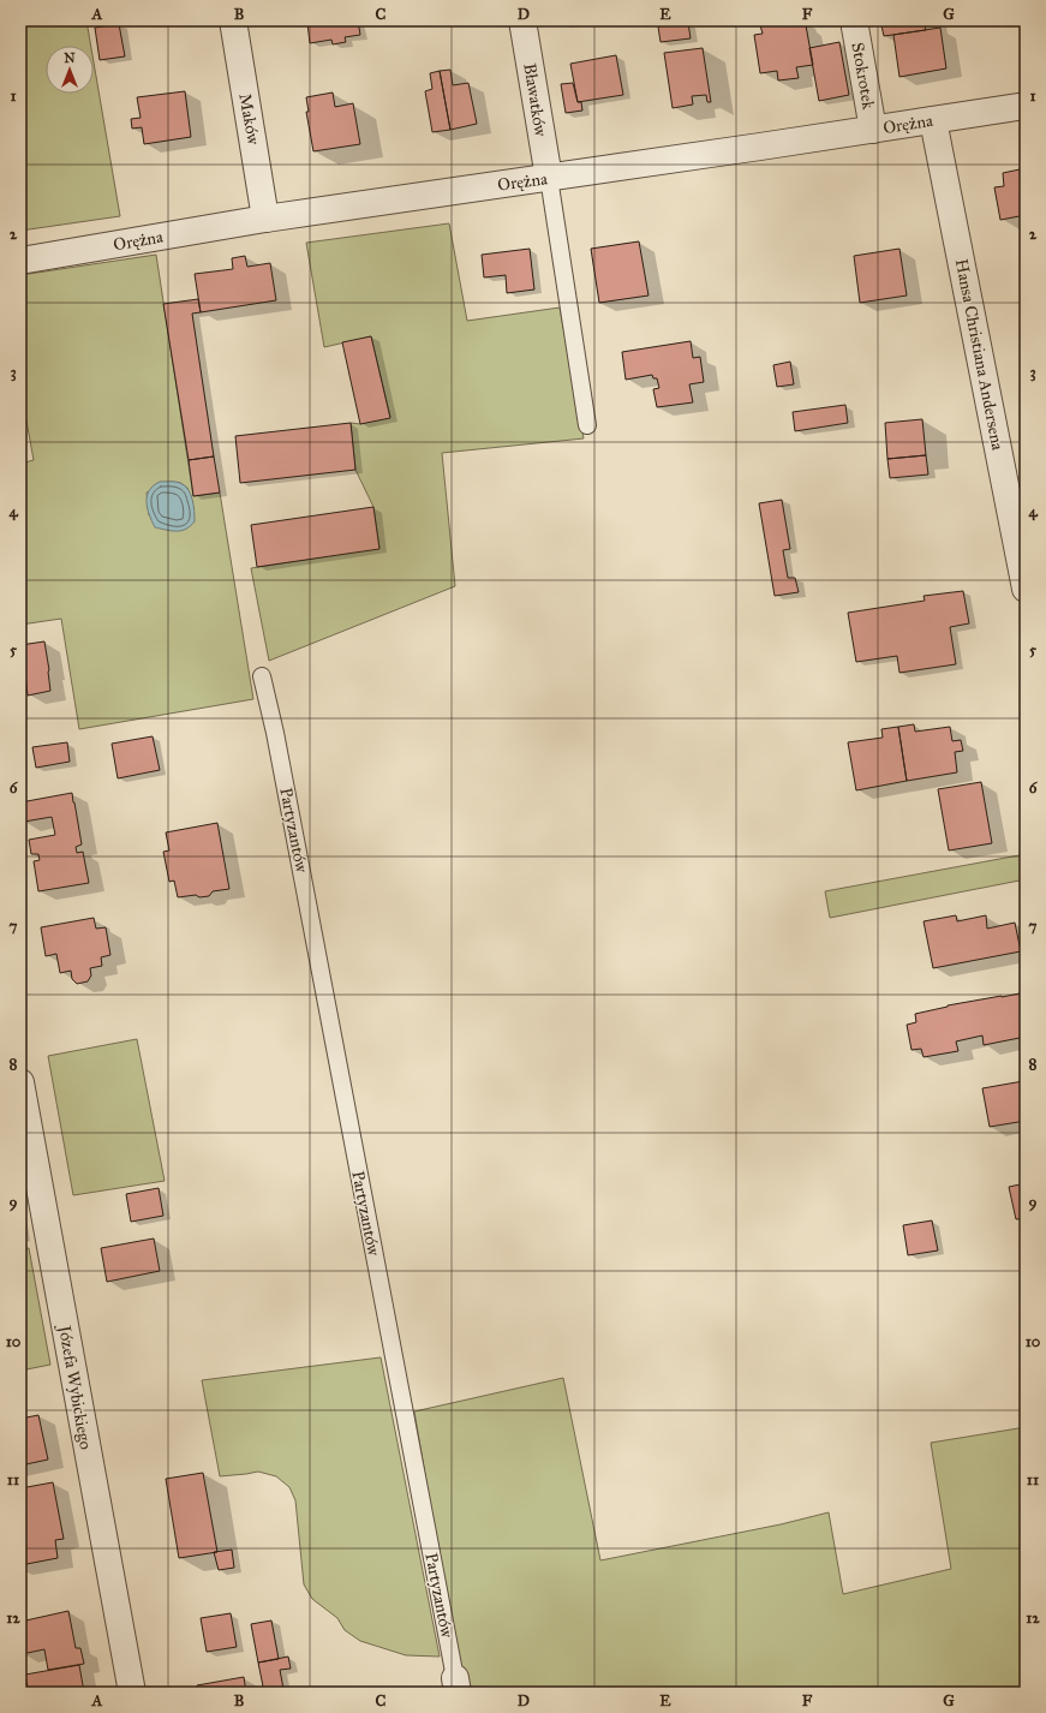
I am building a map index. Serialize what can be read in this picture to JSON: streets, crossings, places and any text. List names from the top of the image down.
{
  "streets": {
    "street": [
      "Stokrotek",
      "Bławatków",
      "Maków",
      "Orężna",
      "Hansa Christiana Andersena",
      "Józefa Wybickiego"
    ],
    "lane": ["Partyzantów"]
  },
  "crossings": [
    ["Stokrotek", "Orężna"],
    ["Bławatków", "Orężna"],
    ["Maków", "Orężna"],
    ["Orężna", "Hansa Christiana Andersena"]
  ],
  "north": "top",
  "grid": {
    "columns": [
      "A",
      "B",
      "C",
      "D",
      "E",
      "F",
      "G"
    ],
    "rows": [
      "1",
      "2",
      "3",
      "4",
      "5",
      "6",
      "7",
      "8",
      "9",
      "10",
      "11",
      "12"
    ]
  }
}
